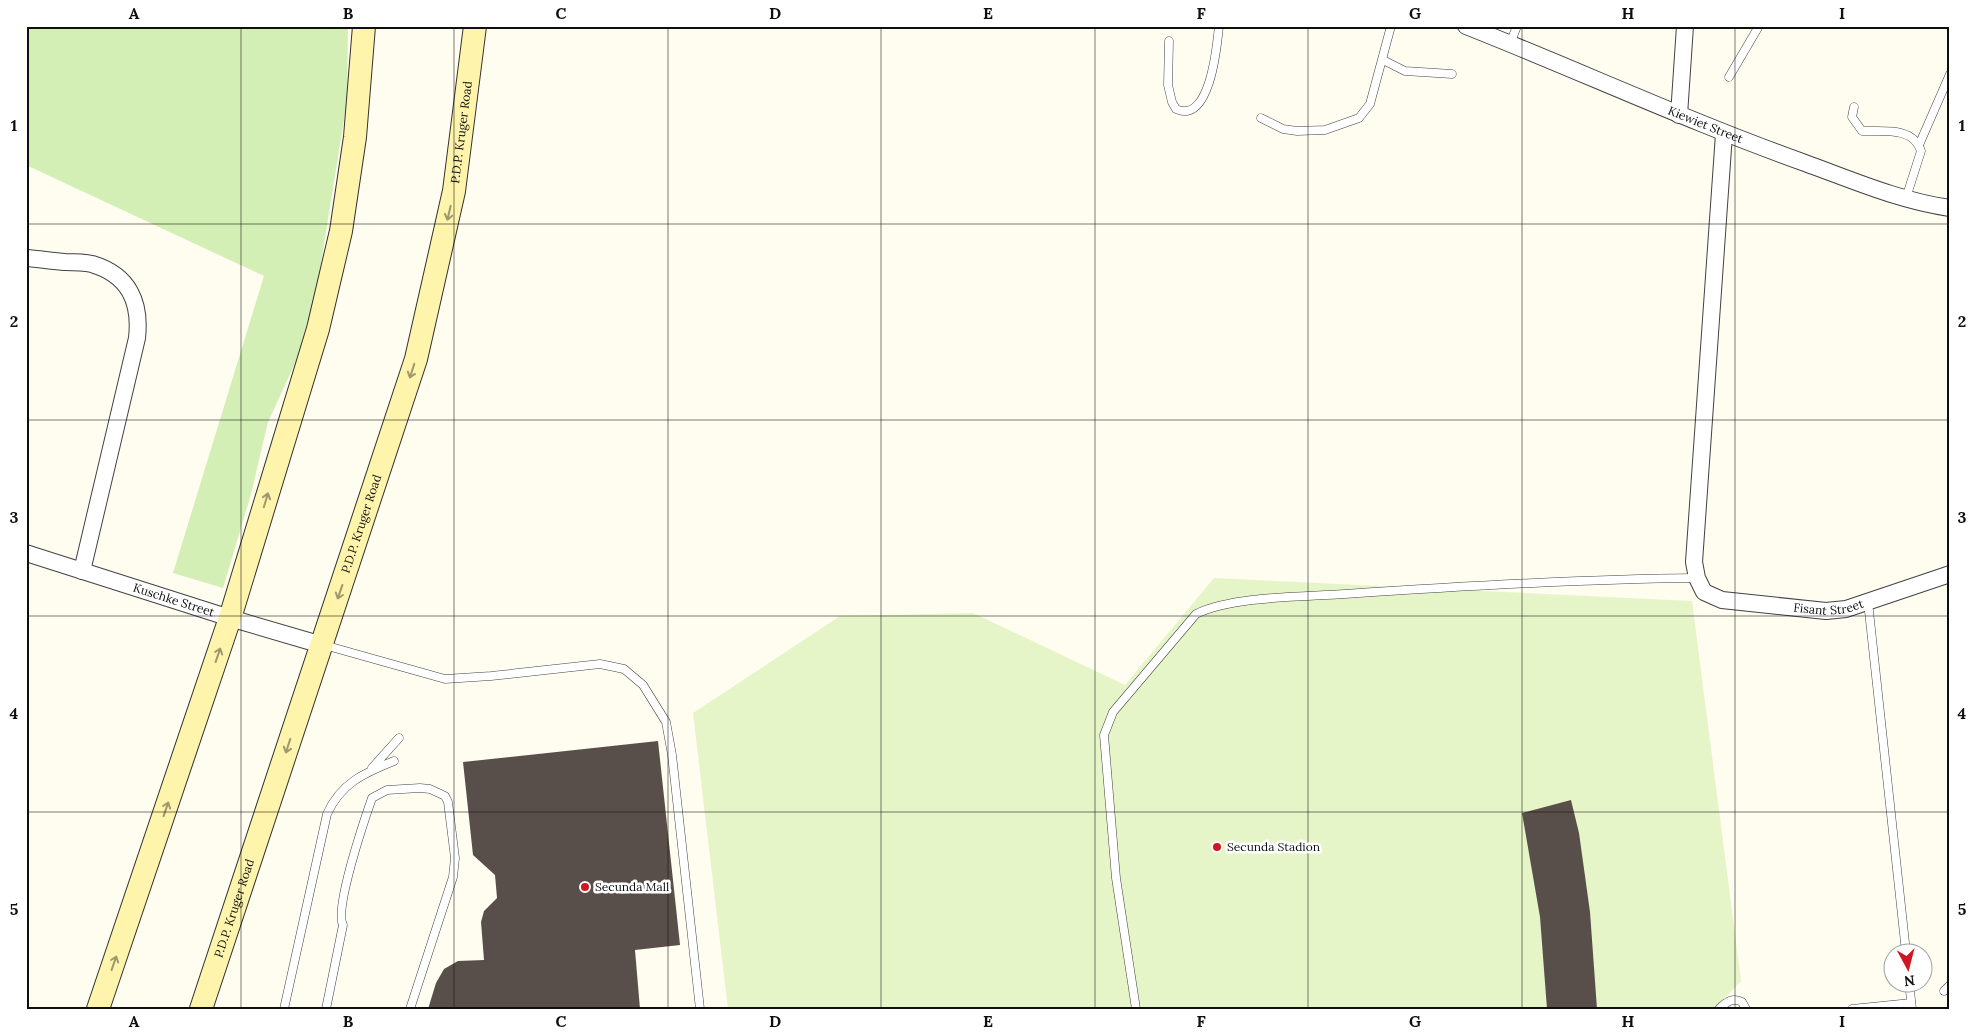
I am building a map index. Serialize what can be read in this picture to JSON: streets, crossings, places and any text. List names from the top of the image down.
{
  "streets": {
    "street": [
      "Kiewiet Street",
      "P.D.P. Kruger Road",
      "Kuschke Street",
      "Fisant Street"
    ]
  },
  "crossings": [
    ["P.D.P. Kruger Road", "Kuschke Street"]
  ],
  "places": ["Secunda Stadion", "Secunda Mall"],
  "north": "bottom",
  "grid": {
    "columns": [
      "A",
      "B",
      "C",
      "D",
      "E",
      "F",
      "G",
      "H",
      "I"
    ],
    "rows": [
      "1",
      "2",
      "3",
      "4",
      "5"
    ]
  }
}
